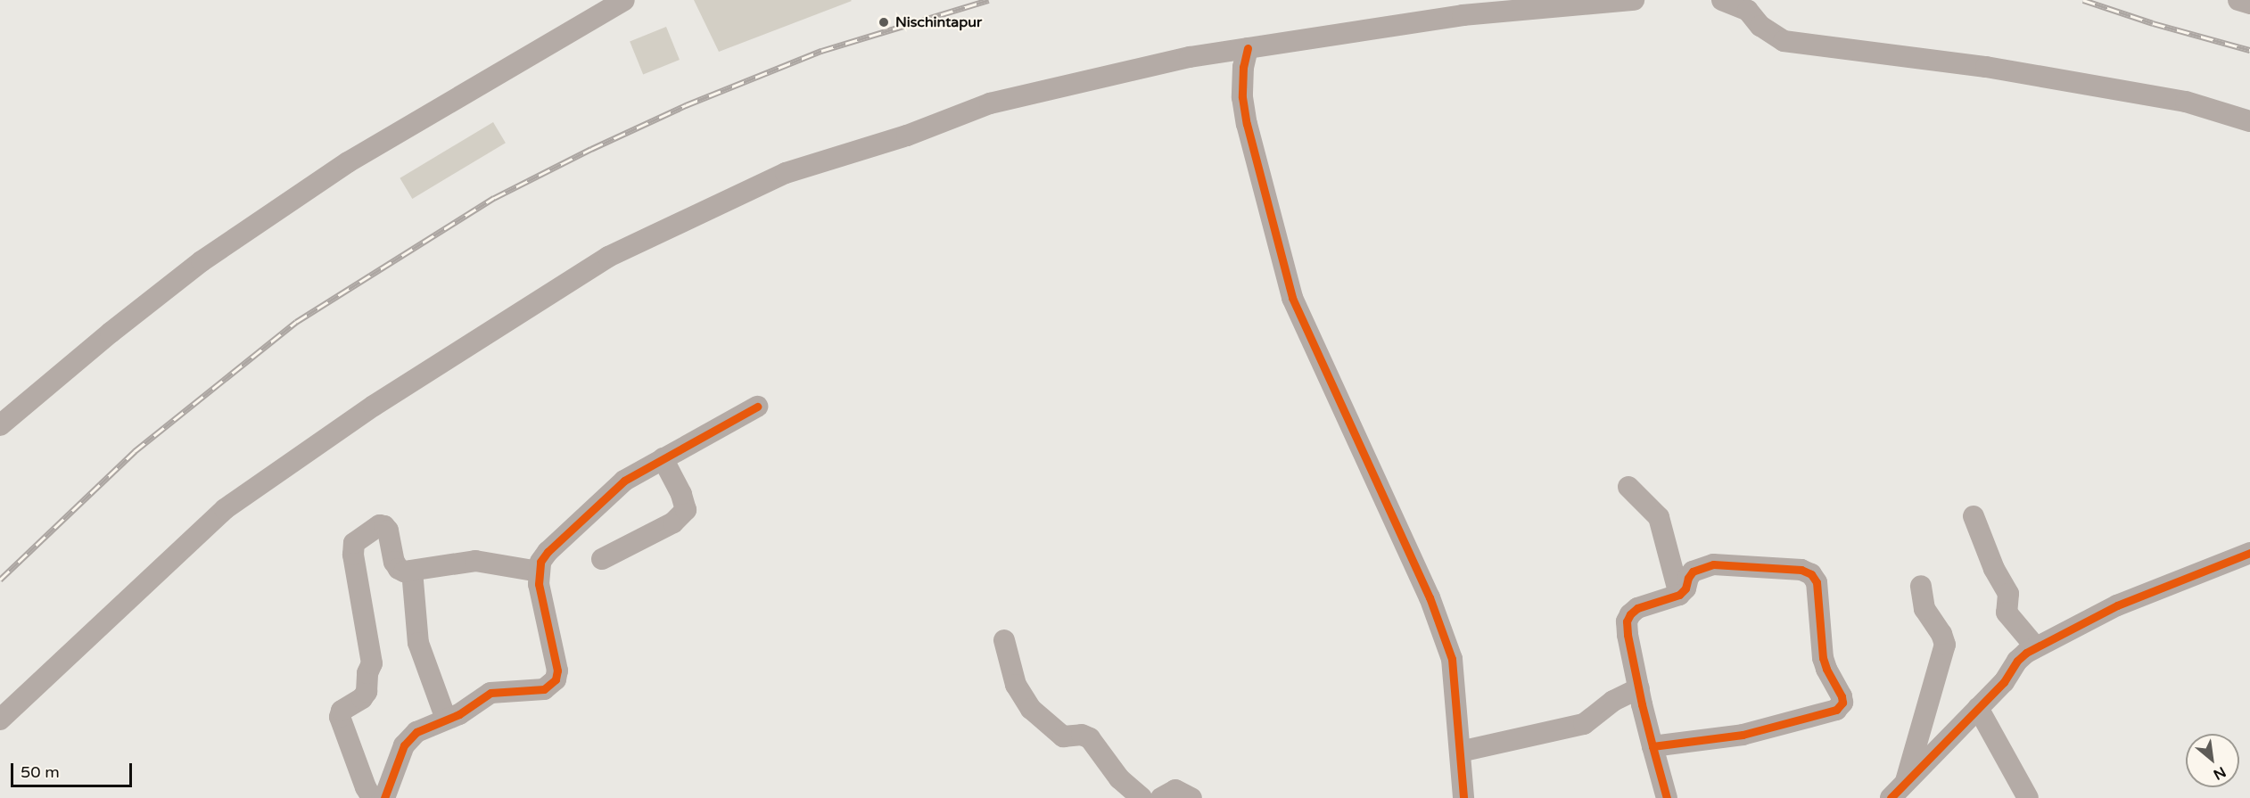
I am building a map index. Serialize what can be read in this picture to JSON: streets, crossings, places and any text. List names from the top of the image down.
{
  "places": ["Nischintapur"],
  "scale_bar": "50 m",
  "north": "bottom right"
}
